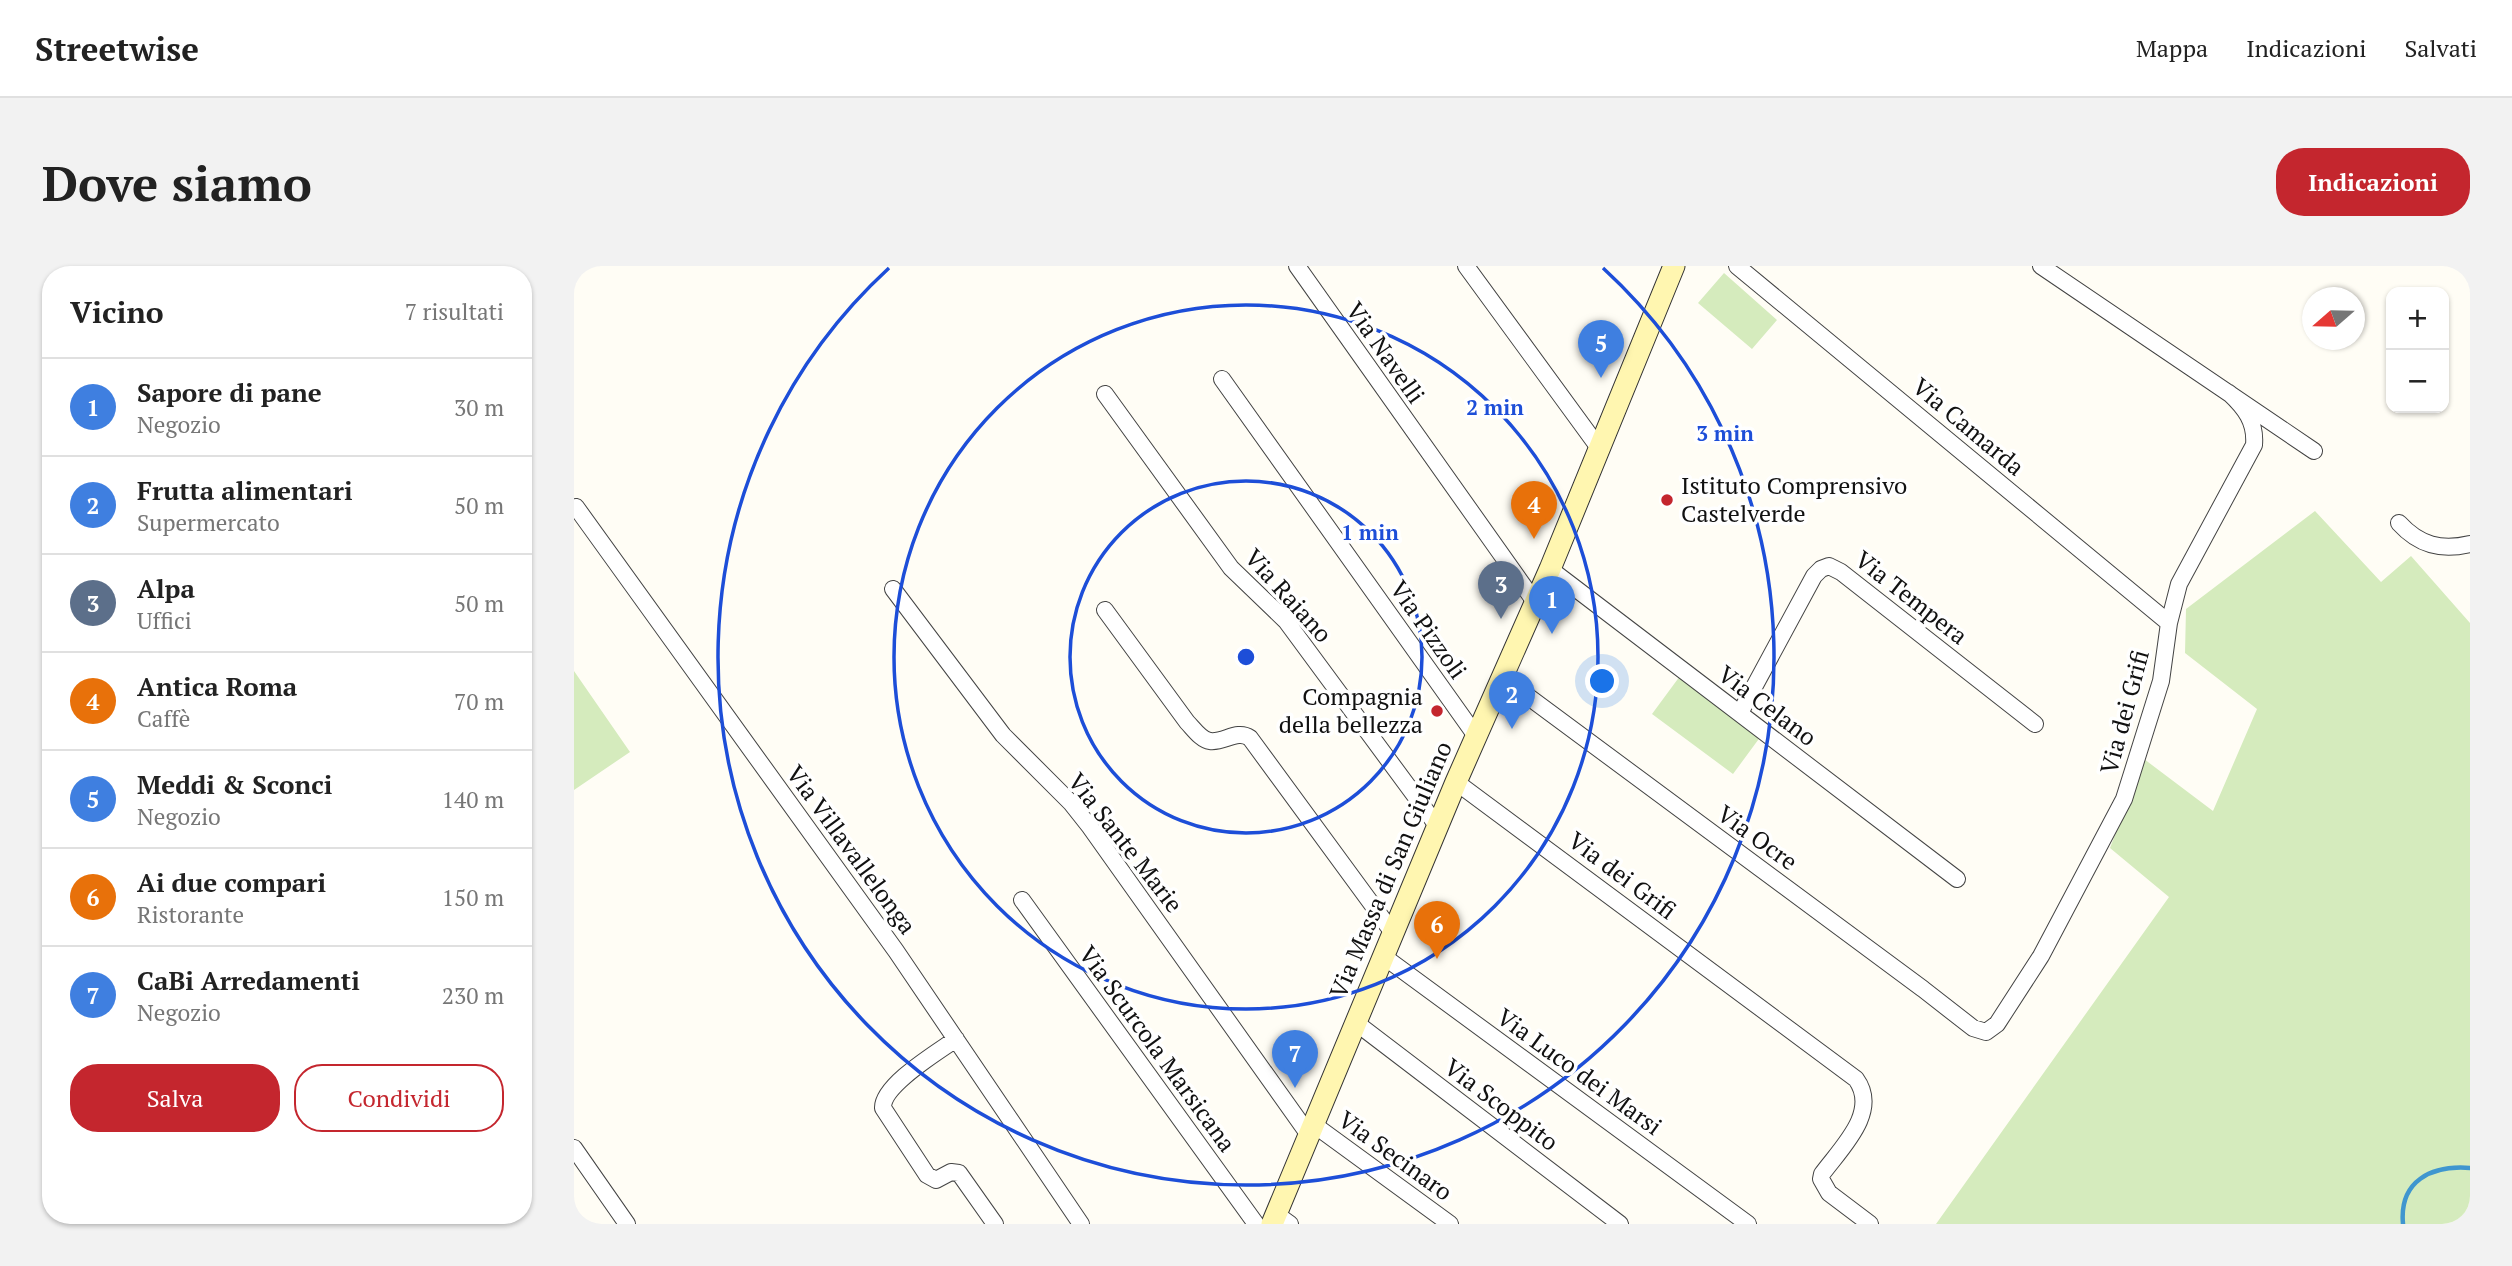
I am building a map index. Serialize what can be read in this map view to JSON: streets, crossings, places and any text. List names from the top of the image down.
{
  "streets": {
    "street": [
      "Via Navelli",
      "Via Camarda",
      "Via Raiano",
      "Via Tempera",
      "Via Pizzoli",
      "Via Celano",
      "Via dei Grifi",
      "Via Ocre",
      "Via Sante Marie",
      "Via Villavallelonga",
      "Via Massa di San Giuliano",
      "Via Scurcola Marsicana",
      "Via Luco dei Marsi",
      "Via Scoppito",
      "Via Secinaro"
    ]
  },
  "crossings": [
    ["Via Navelli", "Via Massa di San Giuliano"],
    ["Via Camarda", "Via dei Grifi"],
    ["Via Raiano", "Via Massa di San Giuliano"],
    ["Via Tempera", "Via Celano"],
    ["Via Pizzoli", "Via Massa di San Giuliano"],
    ["Via Celano", "Via Massa di San Giuliano"],
    ["Via dei Grifi", "Via Ocre"],
    ["Via dei Grifi", "Via Massa di San Giuliano"],
    ["Via Ocre", "Via Massa di San Giuliano"],
    ["Via Sante Marie", "Via Massa di San Giuliano"],
    ["Via Sante Marie", "Via Secinaro"],
    ["Via Massa di San Giuliano", "Via Luco dei Marsi"],
    ["Via Massa di San Giuliano", "Via Scoppito"],
    ["Via Massa di San Giuliano", "Via Secinaro"]
  ],
  "places": ["Istituto Comprensivo Castelverde", "Compagnia della bellezza"],
  "north": "left",
  "page": {
    "header": "Streetwise",
    "nav": ["Mappa", "Indicazioni", "Salvati"],
    "buttons": [
      "Indicazioni",
      ["Salva", "Condividi"]
    ],
    "title": "Dove siamo",
    "heading": ["Vicino", "7 risultati"],
    "map_buttons": ["+", "−"],
    "pins": [
      "5",
      "4",
      "3",
      "1",
      "2",
      "6",
      "7"
    ],
    "list": [
      {
        "mark": "1",
        "name": "Sapore di pane",
        "note": "Negozio",
        "value": "30 m"
      },
      {
        "mark": "2",
        "name": "Frutta alimentari",
        "note": "Supermercato",
        "value": "50 m"
      },
      {
        "mark": "3",
        "name": "Alpa",
        "note": "Uffici",
        "value": "50 m"
      },
      {
        "mark": "4",
        "name": "Antica Roma",
        "note": "Caffè",
        "value": "70 m"
      },
      {
        "mark": "5",
        "name": "Meddi & Sconci",
        "note": "Negozio",
        "value": "140 m"
      },
      {
        "mark": "6",
        "name": "Ai due compari",
        "note": "Ristorante",
        "value": "150 m"
      },
      {
        "mark": "7",
        "name": "CaBi Arredamenti",
        "note": "Negozio",
        "value": "230 m"
      }
    ]
  },
  "rings": ["2 min", "3 min", "1 min"]
}
